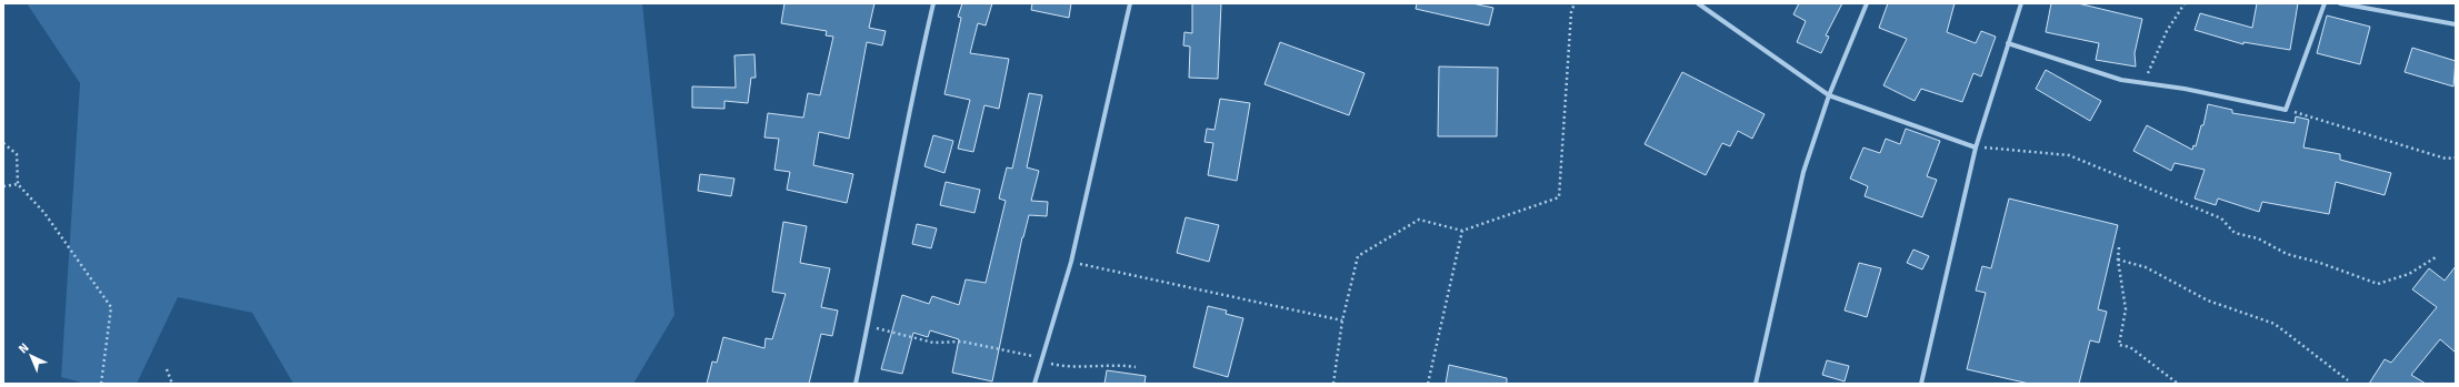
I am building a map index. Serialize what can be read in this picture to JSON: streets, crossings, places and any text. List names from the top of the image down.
{
  "north": "top left"
}
